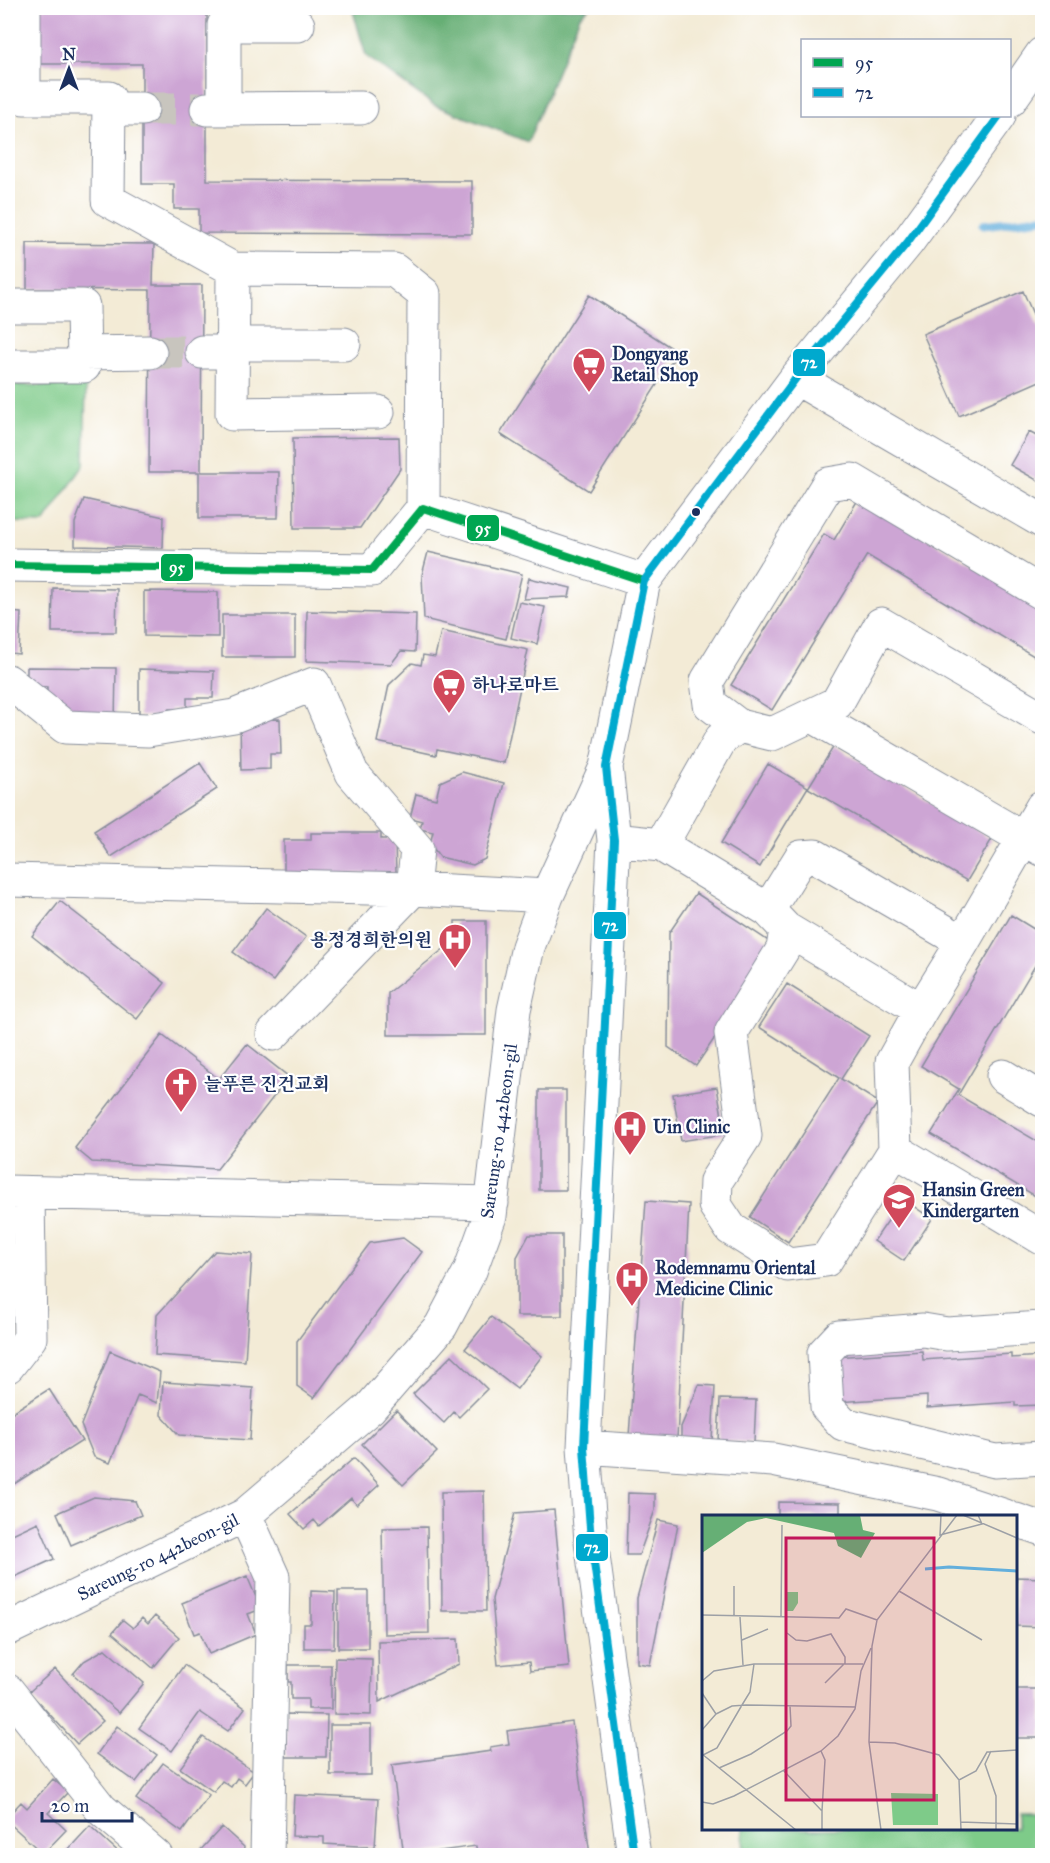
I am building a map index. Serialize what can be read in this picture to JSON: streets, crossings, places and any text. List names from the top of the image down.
{
  "streets": {
    "street": ["Sareung-ro 442beon-gil"]
  },
  "places": {
    "supermarket": ["Dongyang Retail Shop", "하나로마트"],
    "hospital": ["용정경희한의원", "Uin Clinic", "Rodemnamu Oriental Medicine Clinic"],
    "church": ["늘푸른 진건교회"],
    "school or university": ["Hansin Green Kindergarten"]
  },
  "lines": ["transit line 72", "transit line 95"],
  "legend": ["95", "72"],
  "scale_bar": "20 m",
  "north": "top"
}
